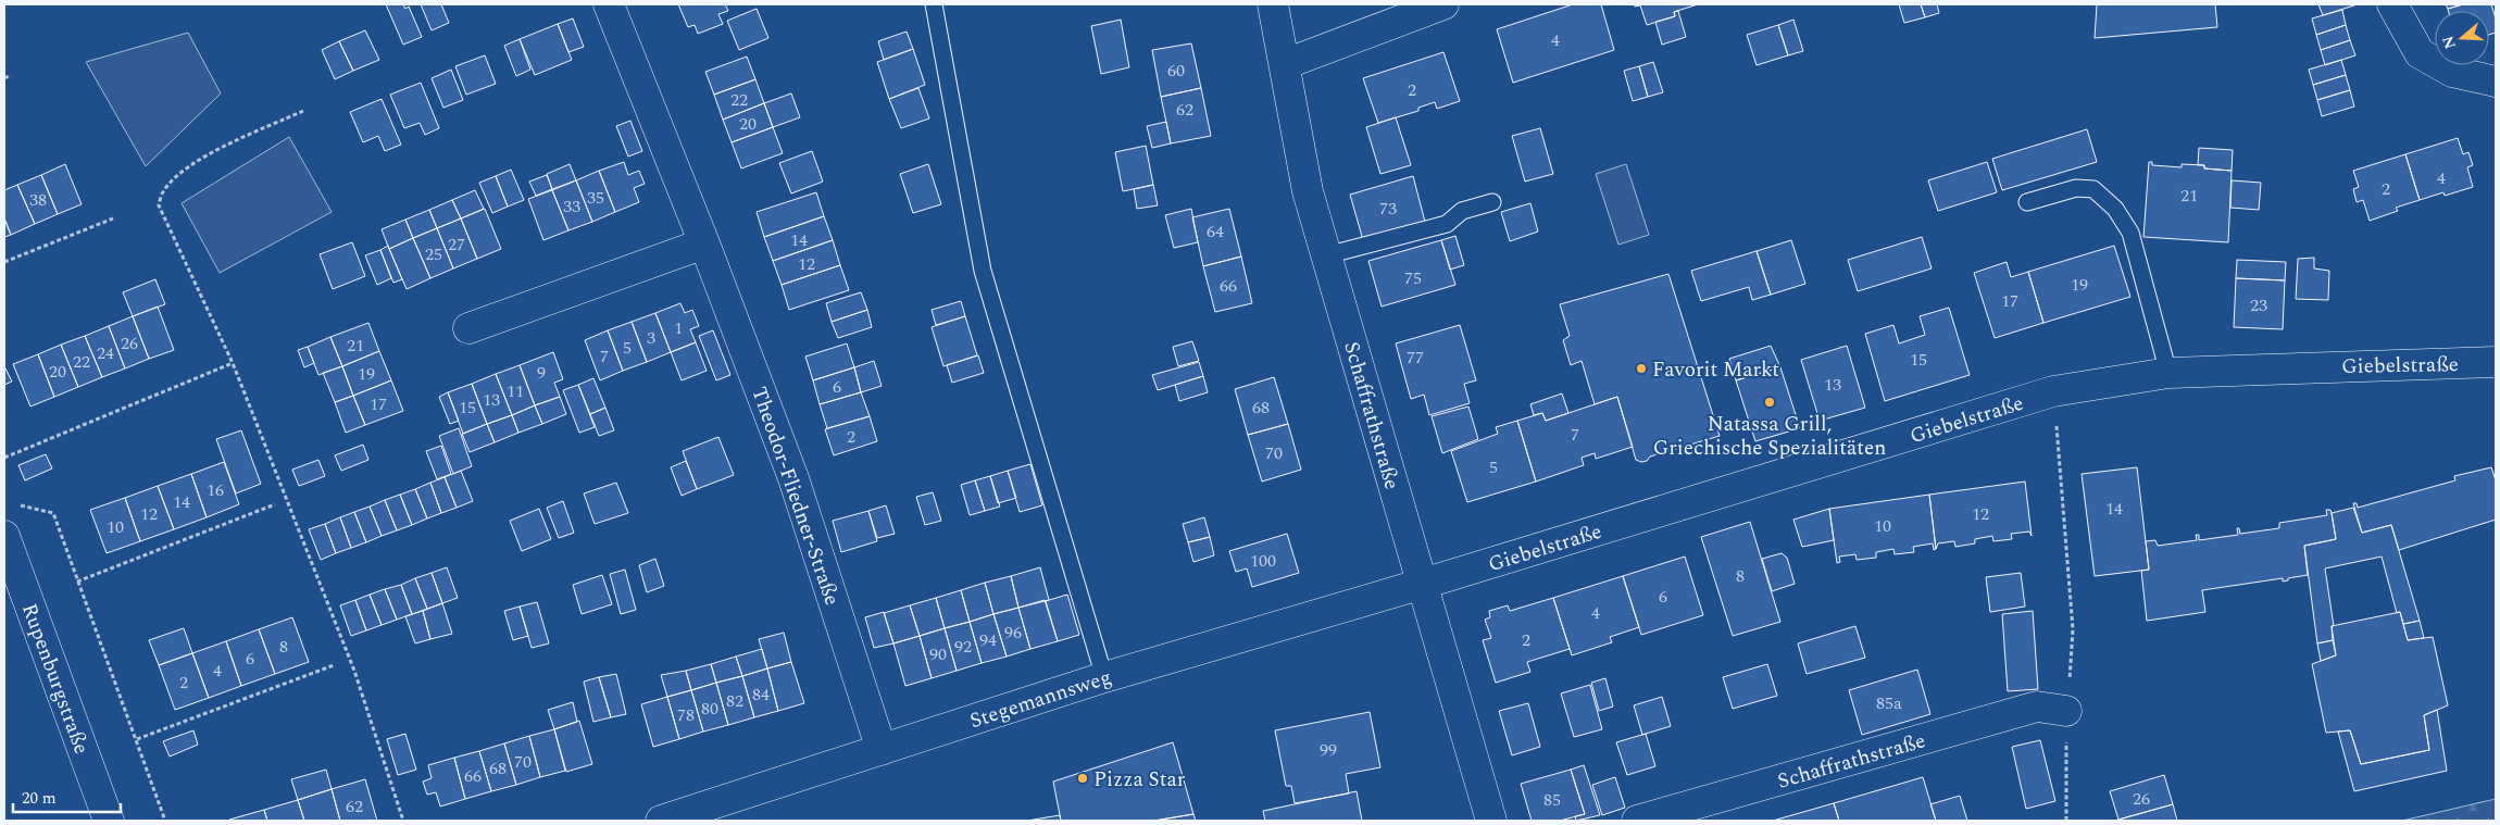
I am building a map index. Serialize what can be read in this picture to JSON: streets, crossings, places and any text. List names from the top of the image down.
{
  "streets": {
    "street": [
      "Giebelstraße",
      "Schaffrathstraße",
      "Theodor-Fliedner-Straße",
      "Rupenburgstraße",
      "Stegemannsweg"
    ]
  },
  "crossings": [
    ["Giebelstraße", "Schaffrathstraße"],
    ["Giebelstraße", "Stegemannsweg"],
    ["Schaffrathstraße", "Stegemannsweg"],
    ["Theodor-Fliedner-Straße", "Stegemannsweg"]
  ],
  "places": ["Favorit Markt", "Natassa Grill, Griechische Spezialitäten", "Pizza Star"],
  "house_numbers": [
    "4",
    "60",
    "2",
    "22",
    "62",
    "20",
    "4",
    "2",
    "21",
    "35",
    "38",
    "33",
    "73",
    "64",
    "14",
    "27",
    "25",
    "12",
    "75",
    "19",
    "66",
    "17",
    "23",
    "1",
    "3",
    "26",
    "21",
    "5",
    "24",
    "7",
    "77",
    "15",
    "22",
    "20",
    "9",
    "19",
    "13",
    "6",
    "11",
    "13",
    "17",
    "15",
    "68",
    "7",
    "2",
    "70",
    "5",
    "16",
    "14",
    "14",
    "12",
    "12",
    "10",
    "10",
    "100",
    "8",
    "6",
    "4",
    "96",
    "94",
    "2",
    "8",
    "92",
    "90",
    "6",
    "4",
    "2",
    "84",
    "82",
    "85a",
    "80",
    "78",
    "99",
    "70",
    "68",
    "66",
    "26",
    "85",
    "62"
  ],
  "scale_bar": "20 m",
  "north": "left"
}
